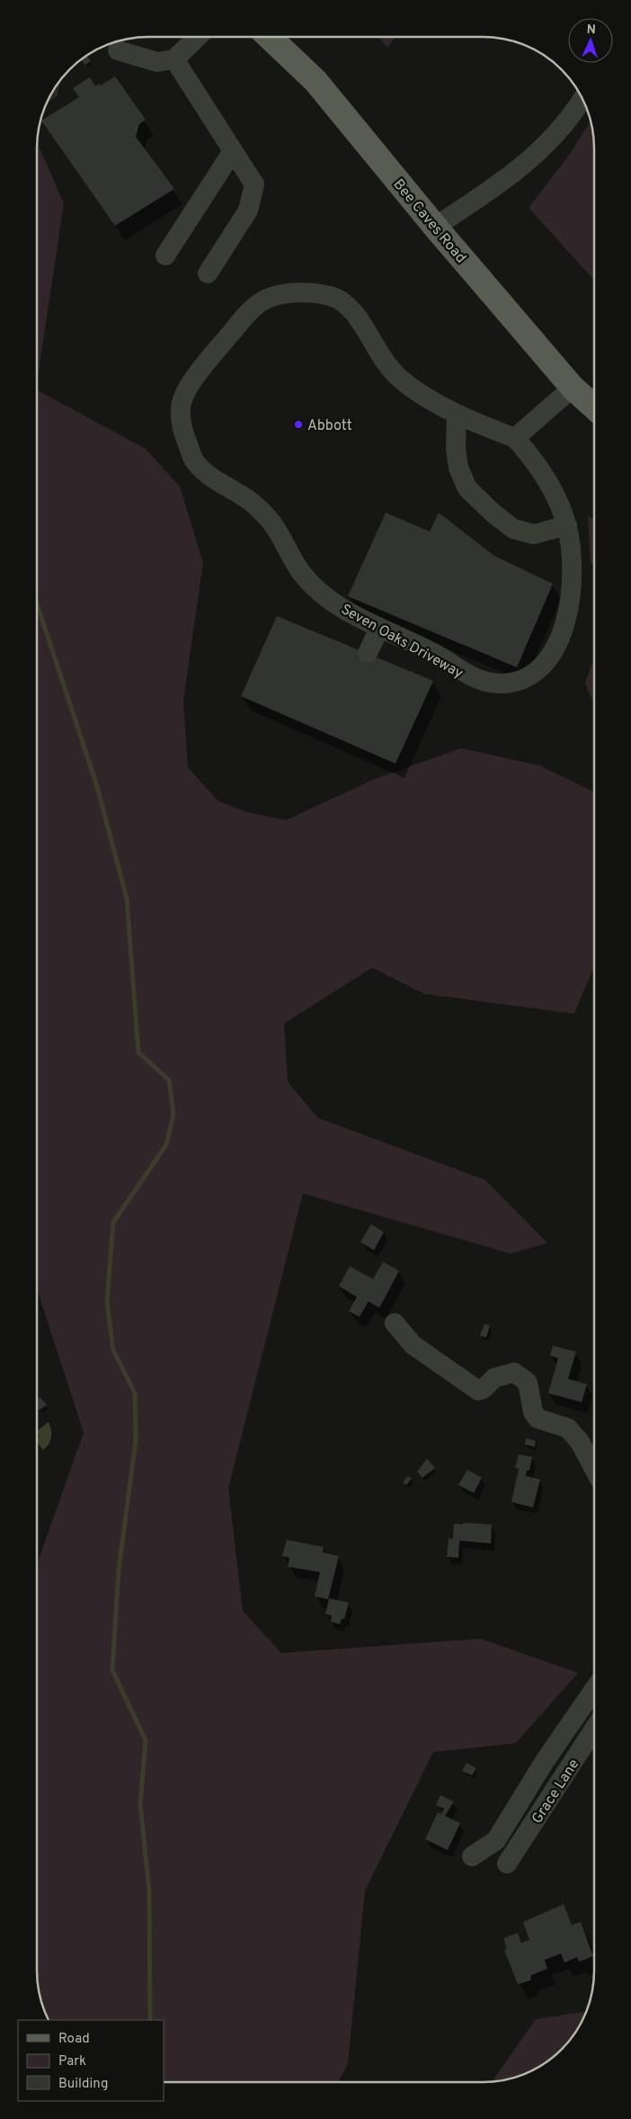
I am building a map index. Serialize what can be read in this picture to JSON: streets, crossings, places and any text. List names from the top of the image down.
{
  "streets": {
    "main road": ["Bee Caves Road"],
    "street": ["Seven Oaks Driveway", "Grace Lane"]
  },
  "places": ["Abbott"],
  "legend": ["Road", "Park", "Building"],
  "north": "top"
}
